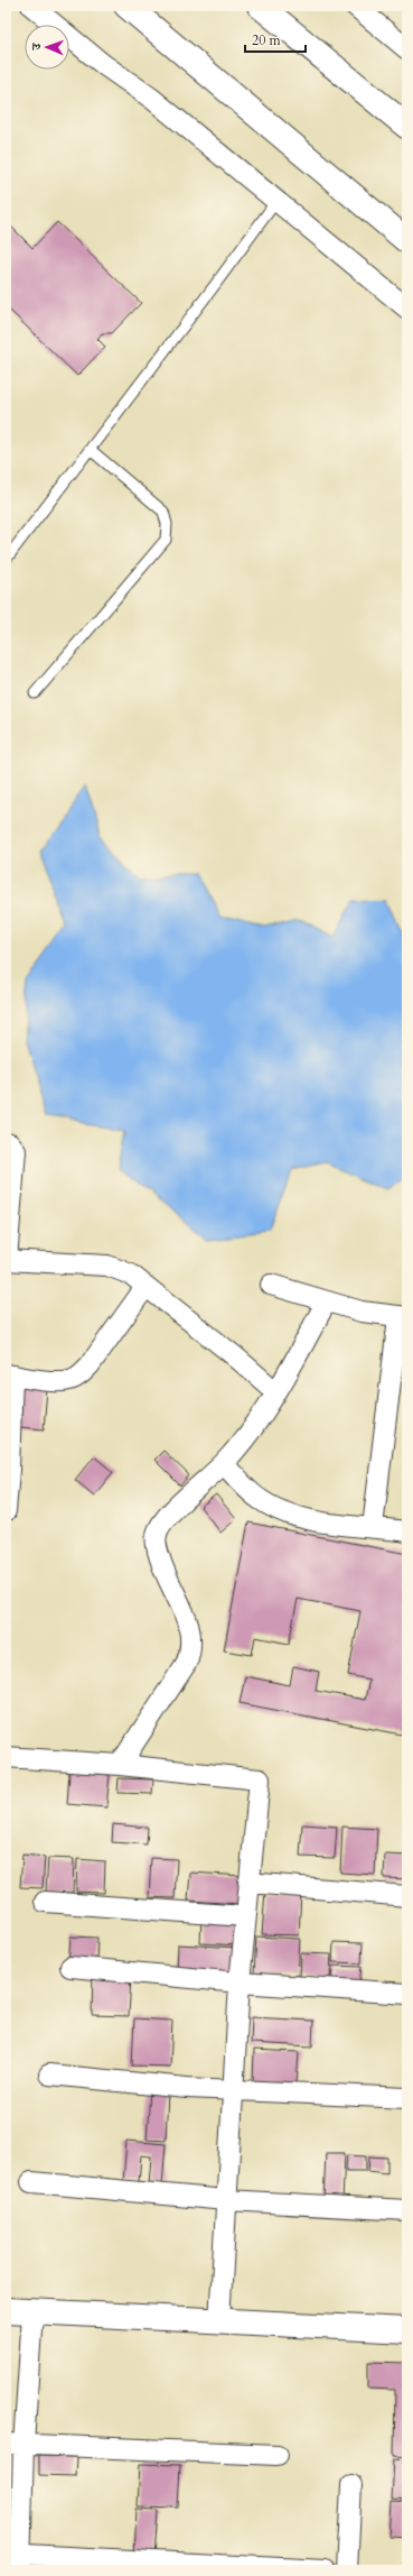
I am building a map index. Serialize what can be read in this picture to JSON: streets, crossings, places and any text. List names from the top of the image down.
{
  "scale_bar": "20 m",
  "north": "left"
}
